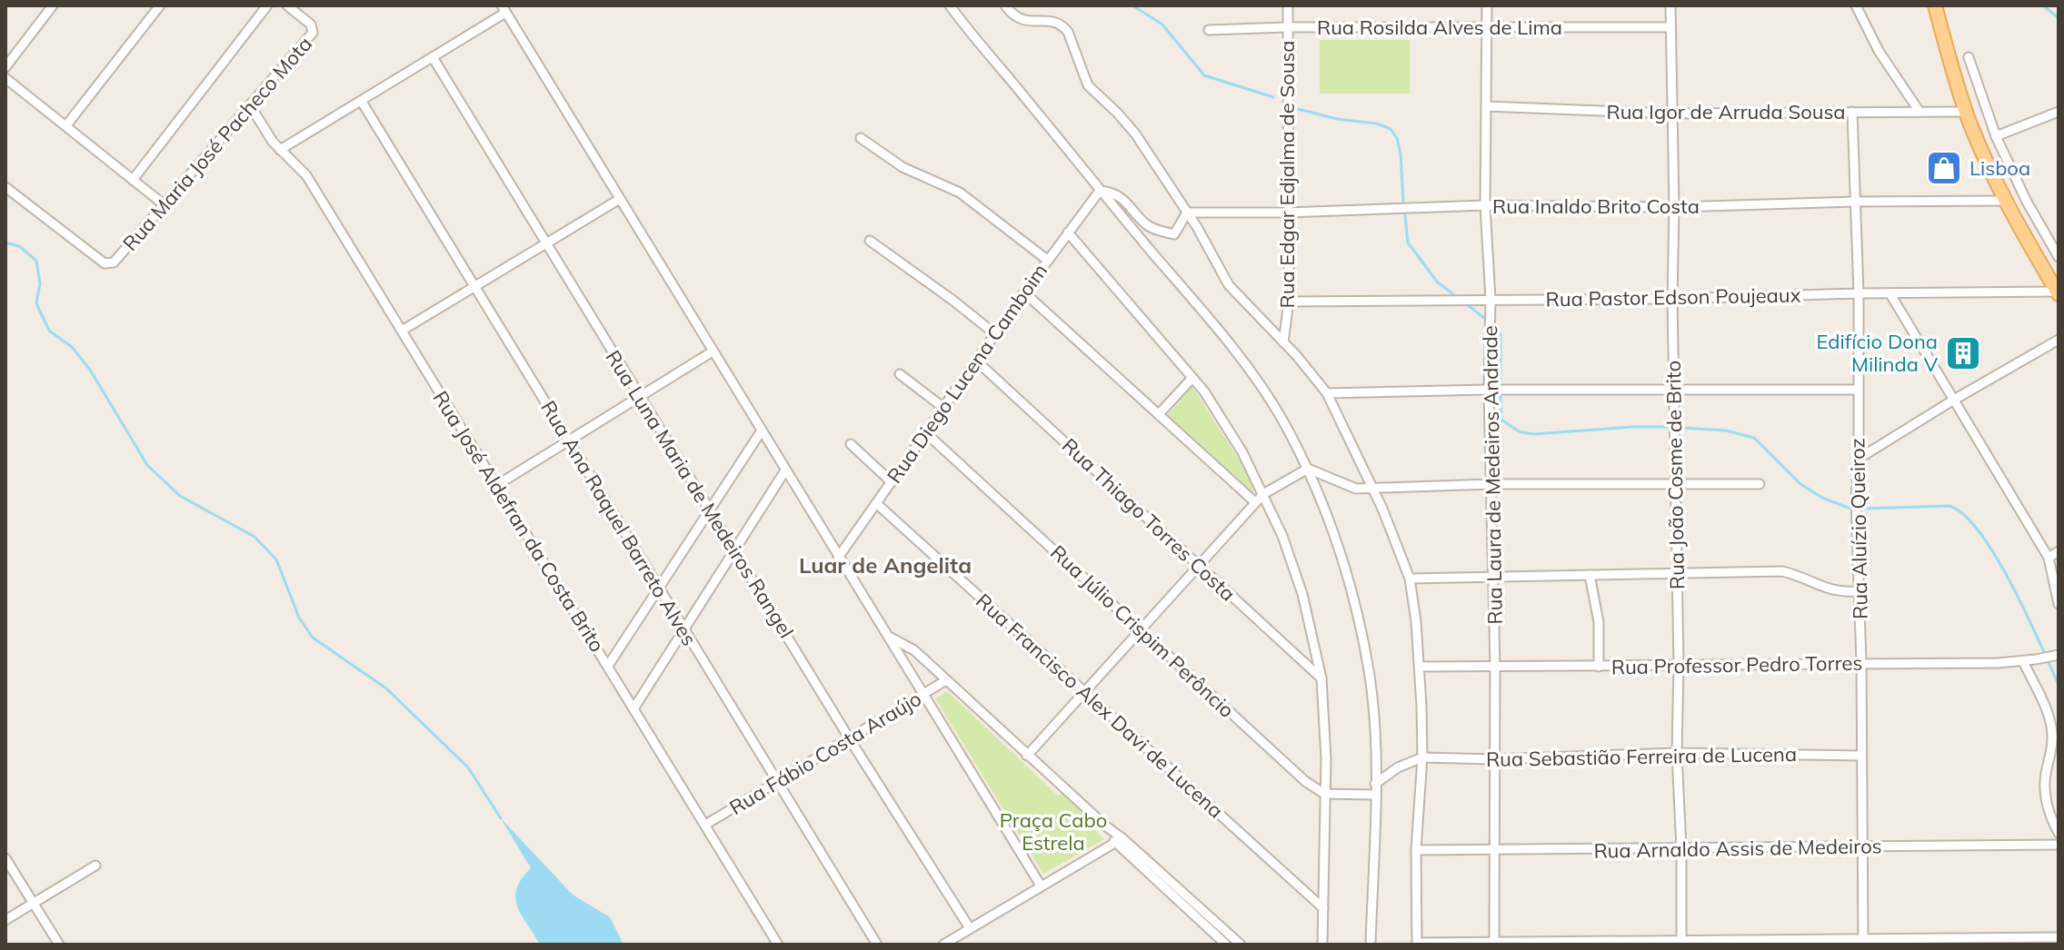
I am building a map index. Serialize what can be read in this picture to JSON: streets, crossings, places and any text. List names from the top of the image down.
{
  "streets": {
    "street": [
      "Rua Rosilda Alves de Lima",
      "Rua Igor de Arruda Sousa",
      "Rua Maria José Pacheco Mota",
      "Rua Edgar Edjalma de Sousa",
      "Rua Inaldo Brito Costa",
      "Rua Pastor Edson Poujeaux",
      "Rua Diego Lucena Camboim",
      "Rua Laura de Medeiros Andrade",
      "Rua João Cosme de Brito",
      "Rua Luna Maria de Medeiros Rangel",
      "Rua Thiago Torres Costa",
      "Rua José Aldefran da Costa Brito",
      "Rua Ana Raquel Barreto Alves",
      "Rua Aluízio Queiroz",
      "Rua Júlio Crispim Perôncio",
      "Rua Professor Pedro Torres",
      "Rua Francisco Alex Davi de Lucena",
      "Rua Fábio Costa Araújo",
      "Rua Sebastião Ferreira de Lucena",
      "Rua Arnaldo Assis de Medeiros"
    ]
  },
  "crossings": [
    ["Rua Rosilda Alves de Lima", "Rua Edgar Edjalma de Sousa"],
    ["Rua Rosilda Alves de Lima", "Rua Laura de Medeiros Andrade"],
    ["Rua Rosilda Alves de Lima", "Rua João Cosme de Brito"],
    ["Rua Igor de Arruda Sousa", "Rua Laura de Medeiros Andrade"],
    ["Rua Igor de Arruda Sousa", "Rua João Cosme de Brito"],
    ["Rua Igor de Arruda Sousa", "Rua Aluízio Queiroz"],
    ["Rua Maria José Pacheco Mota", "Rua José Aldefran da Costa Brito"],
    ["Rua Edgar Edjalma de Sousa", "Rua Inaldo Brito Costa"],
    ["Rua Edgar Edjalma de Sousa", "Rua Pastor Edson Poujeaux"],
    ["Rua Inaldo Brito Costa", "Rua Laura de Medeiros Andrade"],
    ["Rua Inaldo Brito Costa", "Rua João Cosme de Brito"],
    ["Rua Inaldo Brito Costa", "Rua Aluízio Queiroz"],
    ["Rua Pastor Edson Poujeaux", "Rua Laura de Medeiros Andrade"],
    ["Rua Pastor Edson Poujeaux", "Rua João Cosme de Brito"],
    ["Rua Pastor Edson Poujeaux", "Rua Aluízio Queiroz"],
    ["Rua Diego Lucena Camboim", "Rua Thiago Torres Costa"],
    ["Rua Diego Lucena Camboim", "Rua Júlio Crispim Perôncio"],
    ["Rua Diego Lucena Camboim", "Rua Francisco Alex Davi de Lucena"],
    ["Rua Laura de Medeiros Andrade", "Rua Professor Pedro Torres"],
    ["Rua Laura de Medeiros Andrade", "Rua Sebastião Ferreira de Lucena"],
    ["Rua Laura de Medeiros Andrade", "Rua Arnaldo Assis de Medeiros"],
    ["Rua João Cosme de Brito", "Rua Professor Pedro Torres"],
    ["Rua João Cosme de Brito", "Rua Sebastião Ferreira de Lucena"],
    ["Rua João Cosme de Brito", "Rua Arnaldo Assis de Medeiros"],
    ["Rua Luna Maria de Medeiros Rangel", "Rua Fábio Costa Araújo"],
    ["Rua José Aldefran da Costa Brito", "Rua Fábio Costa Araújo"],
    ["Rua Ana Raquel Barreto Alves", "Rua Fábio Costa Araújo"],
    ["Rua Aluízio Queiroz", "Rua Professor Pedro Torres"],
    ["Rua Aluízio Queiroz", "Rua Sebastião Ferreira de Lucena"],
    ["Rua Aluízio Queiroz", "Rua Arnaldo Assis de Medeiros"]
  ],
  "districts": ["Luar de Angelita"],
  "parks": ["Praça Cabo Estrela"],
  "places": {
    "shop": ["Lisboa"],
    "building": ["Edifício Dona Milinda V"]
  }
}
